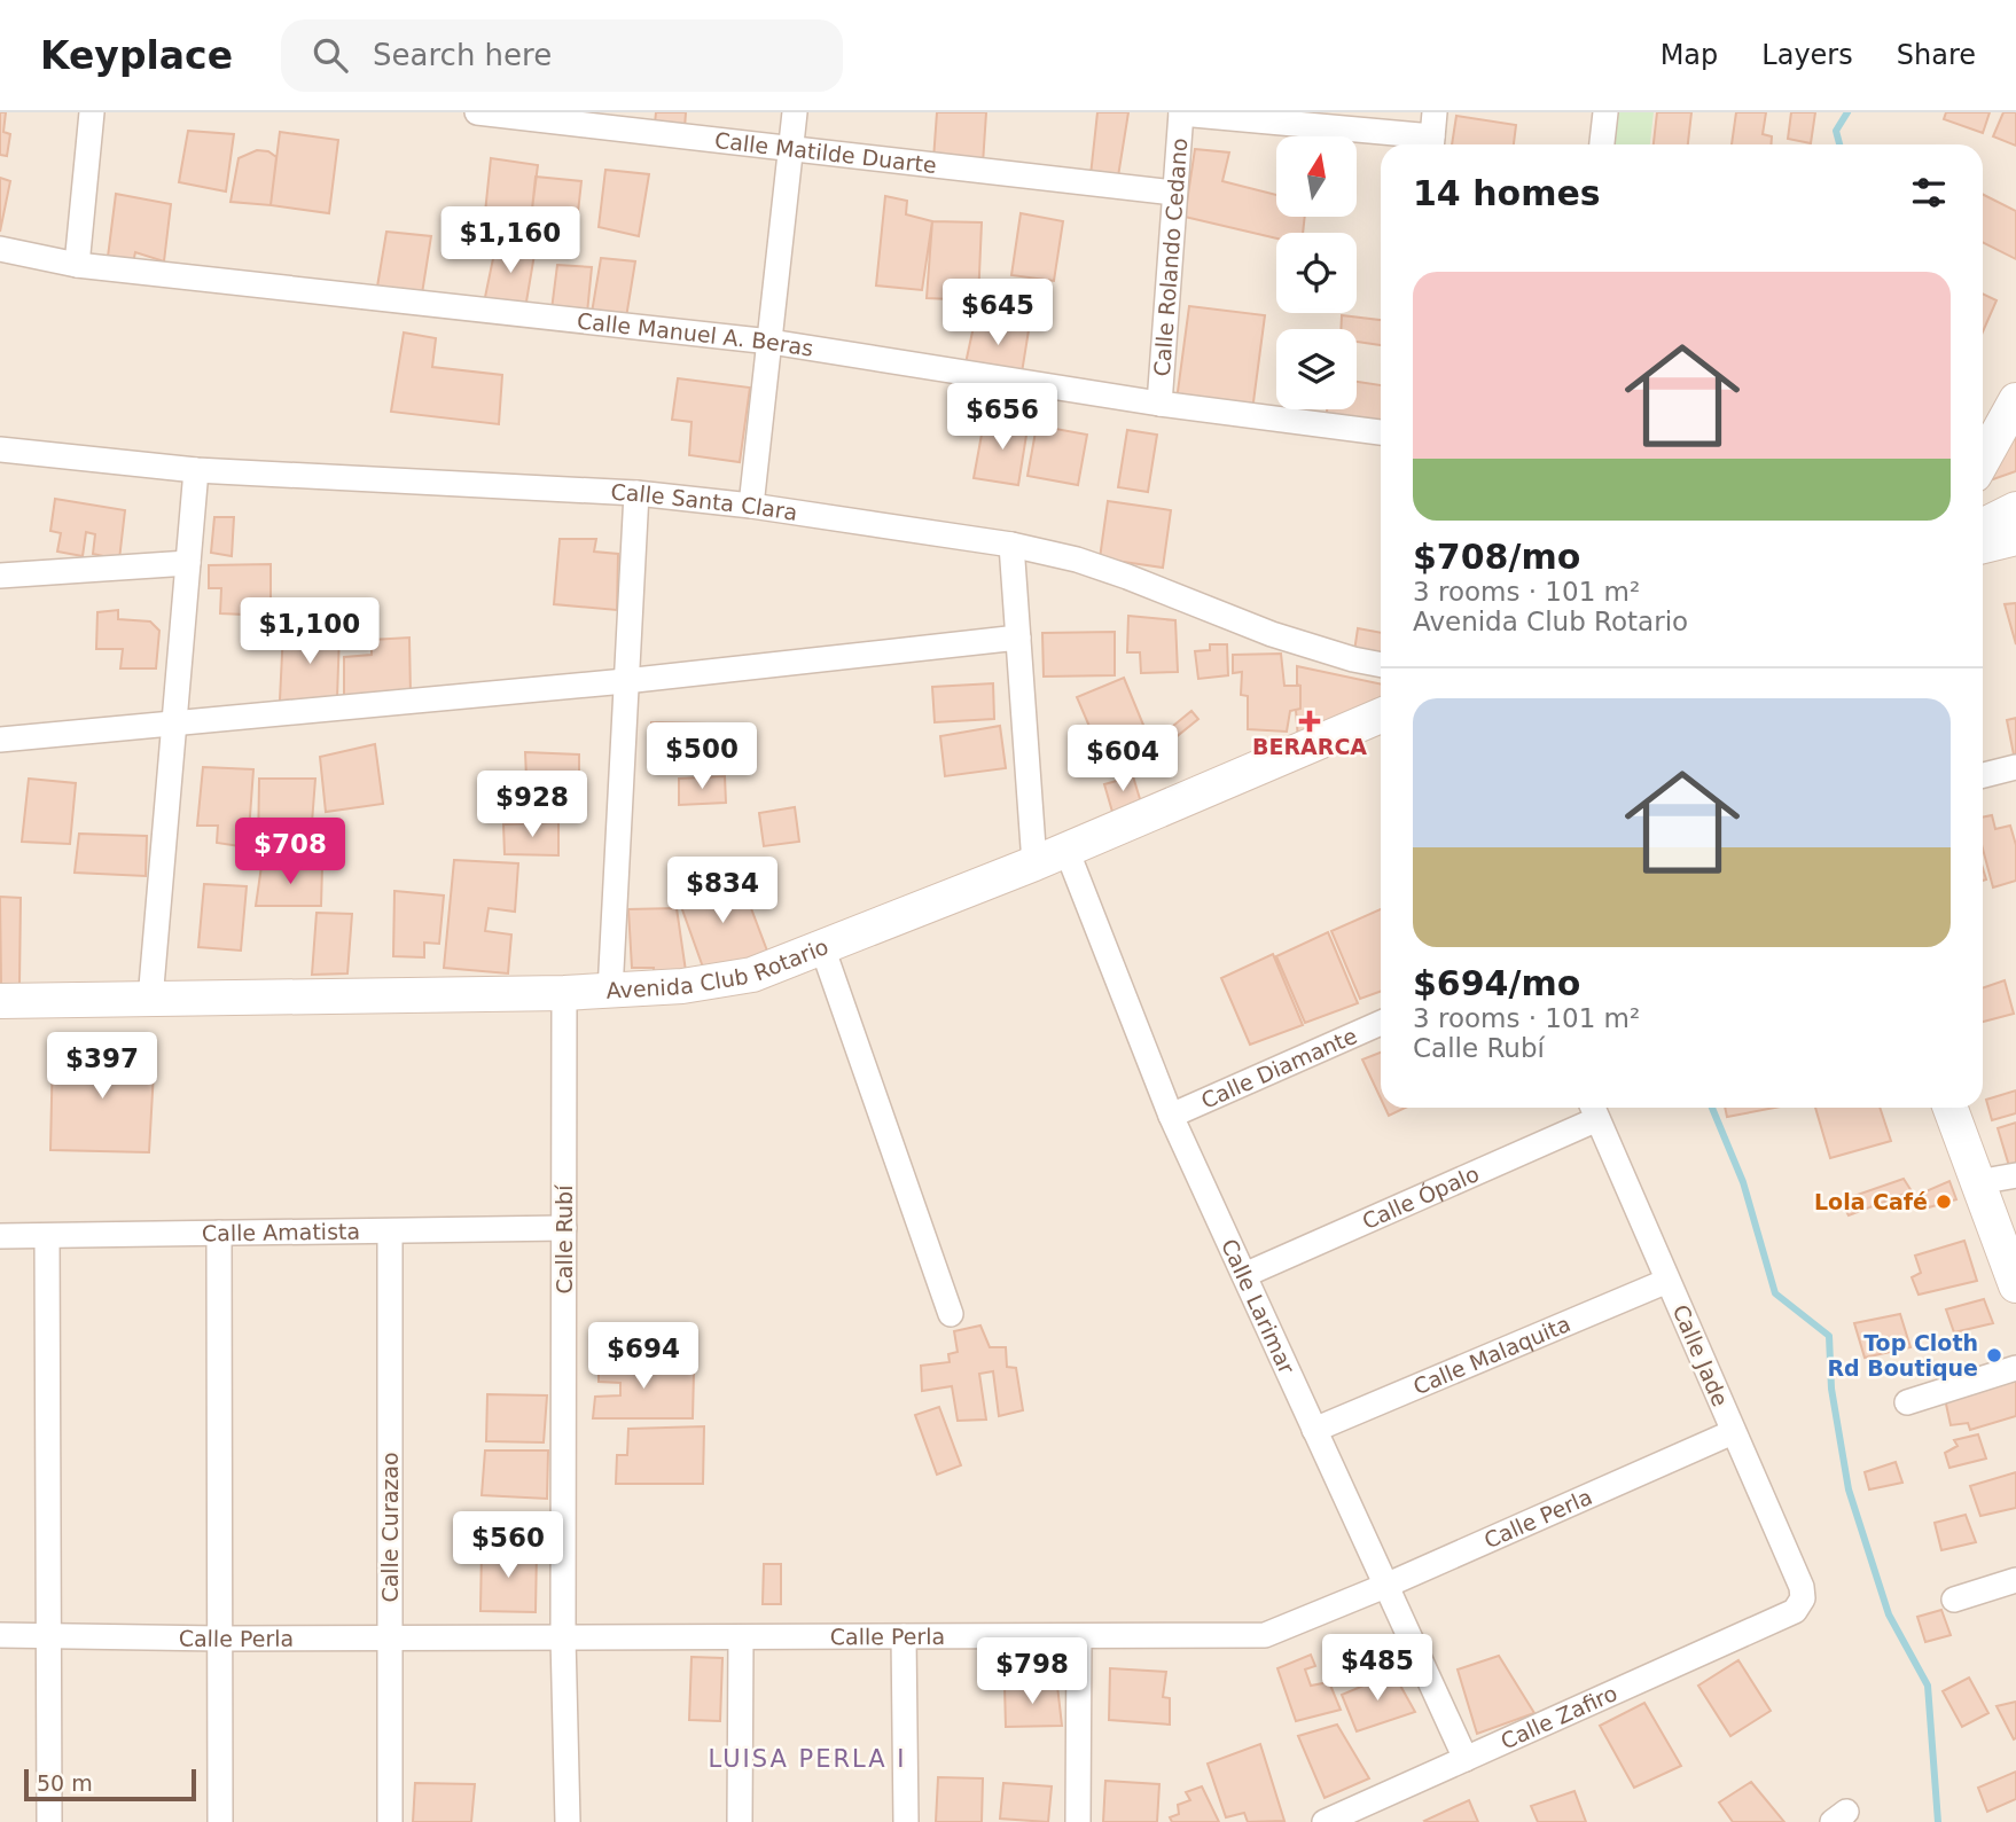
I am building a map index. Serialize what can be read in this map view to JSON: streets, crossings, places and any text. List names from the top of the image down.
{
  "streets": {
    "main road": ["Avenida Club Rotario"],
    "street": [
      "Calle Matilde Duarte",
      "Calle Rolando Cedano",
      "Calle Manuel A. Beras",
      "Calle Santa Clara",
      "Calle Diamante",
      "Calle Ópalo",
      "Calle Amatista",
      "Calle Rubí",
      "Calle Larimar",
      "Calle Malaquita",
      "Calle Jade",
      "Calle Perla",
      "Calle Curazao",
      "Calle Zafiro"
    ]
  },
  "crossings": [
    ["Calle Matilde Duarte", "Calle Rolando Cedano"],
    ["Calle Rolando Cedano", "Calle Manuel A. Beras"],
    ["Avenida Club Rotario", "Calle Rubí"],
    ["Avenida Club Rotario", "Calle Larimar"],
    ["Calle Diamante", "Calle Larimar"],
    ["Calle Ópalo", "Calle Larimar"],
    ["Calle Ópalo", "Calle Jade"],
    ["Calle Amatista", "Calle Rubí"],
    ["Calle Amatista", "Calle Curazao"],
    ["Calle Rubí", "Calle Perla"],
    ["Calle Larimar", "Calle Malaquita"],
    ["Calle Larimar", "Calle Perla"],
    ["Calle Larimar", "Calle Zafiro"],
    ["Calle Malaquita", "Calle Jade"],
    ["Calle Jade", "Calle Perla"],
    ["Calle Jade", "Calle Zafiro"],
    ["Calle Perla", "Calle Curazao"]
  ],
  "districts": ["LUISA PERLA I"],
  "places": {
    "health": ["BERARCA"],
    "other": ["Lola Café", "Top Cloth Rd Boutique"]
  },
  "scale_bar": "50 m",
  "north": "top",
  "page": {
    "header": "Keyplace",
    "search": "Search here",
    "nav": ["Map", "Layers", "Share"],
    "heading": "14 homes",
    "price": [
      "$1,160",
      "$645",
      "$656",
      "$1,100",
      "$500",
      "$604",
      "$928",
      "$708",
      "$834",
      "$397",
      "$694",
      "$560",
      "$485",
      "$798"
    ],
    "list": [
      {
        "name": "$708/mo",
        "note": "3 rooms · 101 m² · Avenida Club Rotario"
      },
      {
        "name": "$694/mo",
        "note": "3 rooms · 101 m² · Calle Rubí"
      }
    ],
    "scale": "50 m"
  }
}
